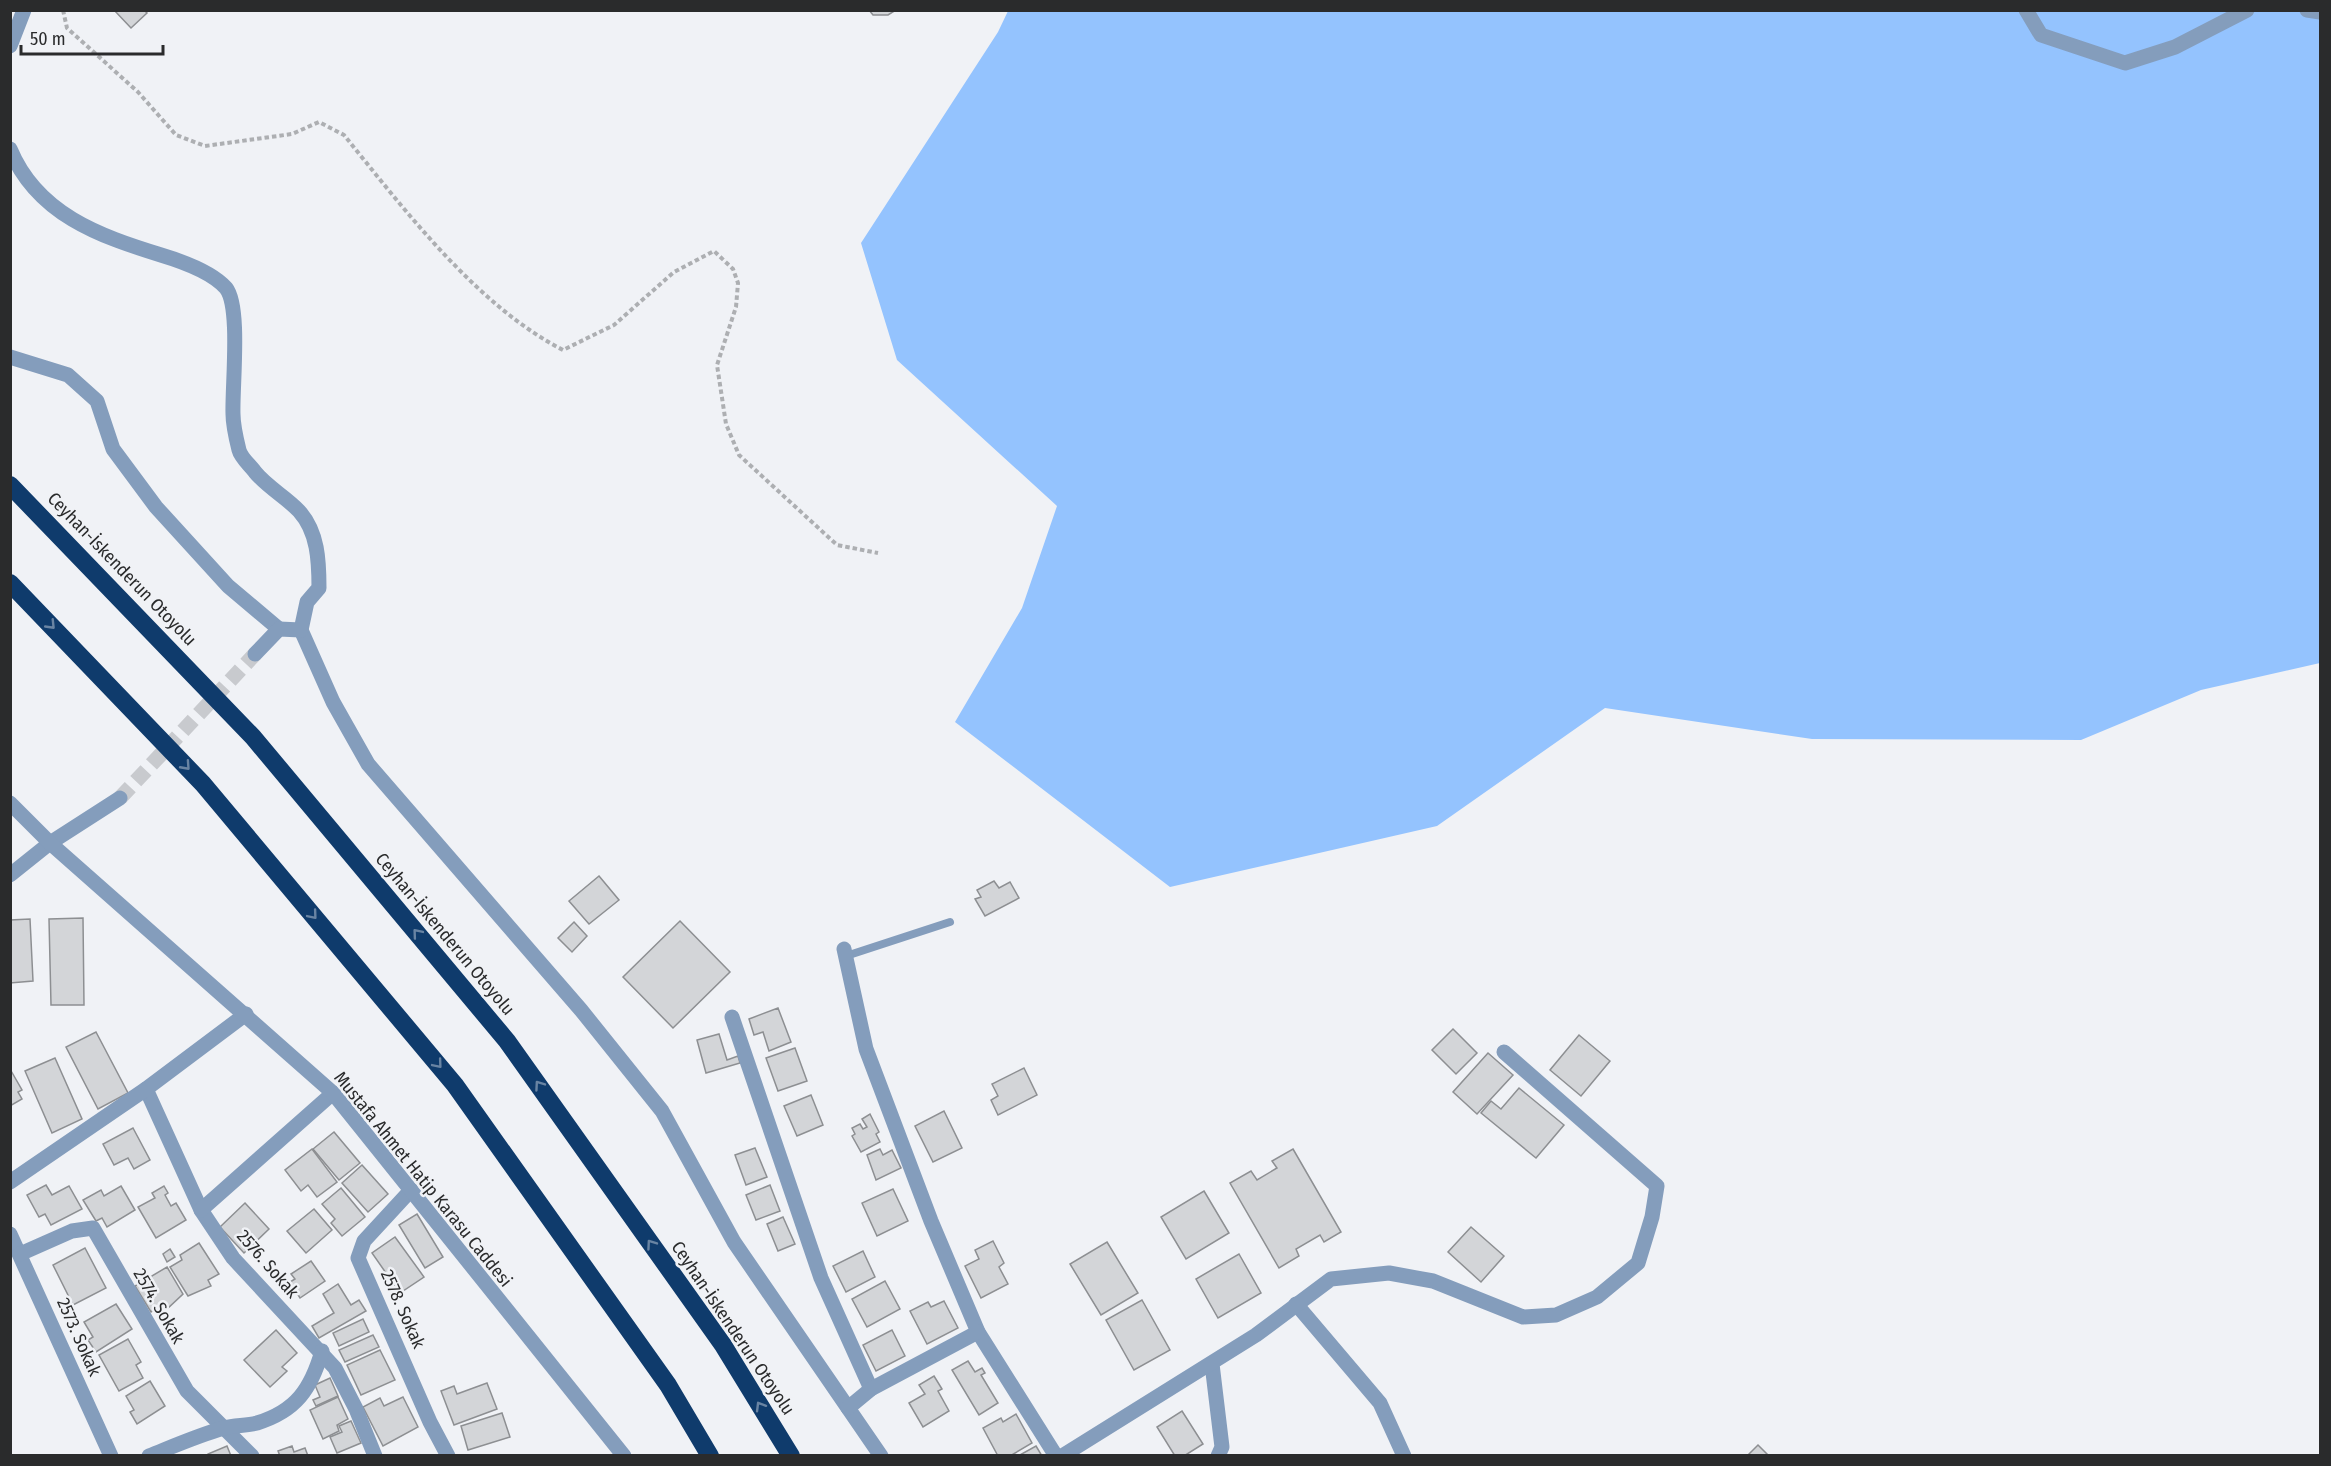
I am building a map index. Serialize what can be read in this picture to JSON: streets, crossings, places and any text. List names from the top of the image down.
{
  "streets": {
    "highway": ["Ceyhan-İskenderun Otoyolu"],
    "street": [
      "Mustafa Ahmet Hatip Karasu Caddesi",
      "2576. Sokak",
      "2574. Sokak",
      "2578. Sokak",
      "2573. Sokak"
    ]
  },
  "crossings": [
    ["Mustafa Ahmet Hatip Karasu Caddesi", "2578. Sokak"],
    ["2574. Sokak", "2573. Sokak"]
  ],
  "scale_bar": "50 m"
}
